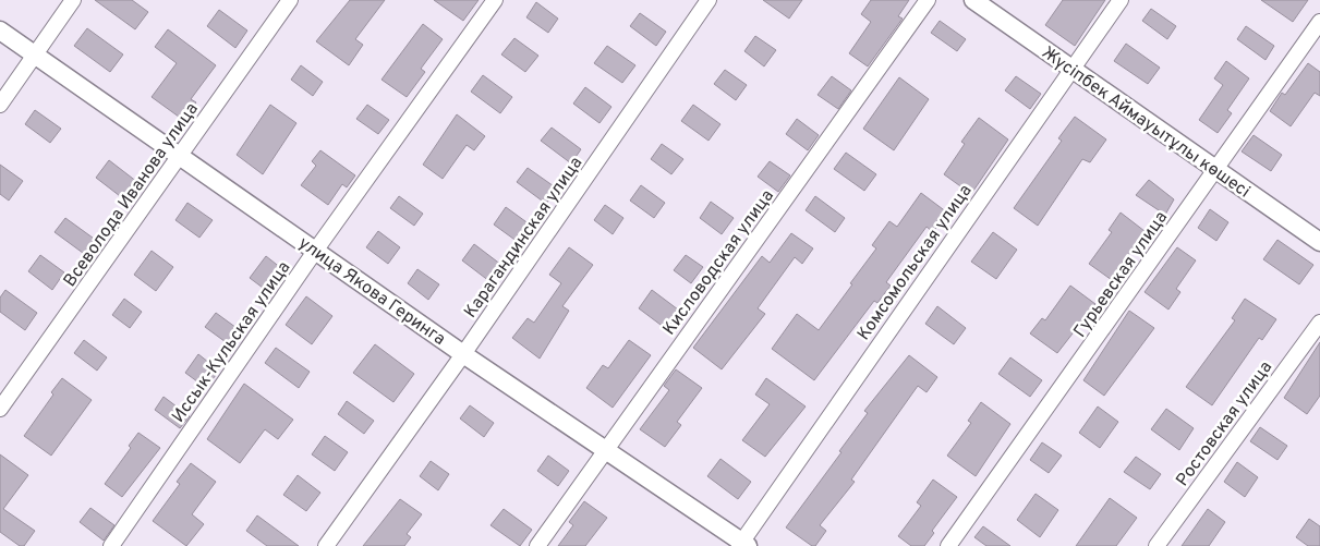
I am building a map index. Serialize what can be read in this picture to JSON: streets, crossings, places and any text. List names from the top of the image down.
{
  "streets": {
    "street": [
      "Жүсіпбек Аймауытұлы көшесі",
      "Всеволода Иванова улица",
      "Карагандинская улица",
      "Кисловодская улица",
      "Комсомольская улица",
      "Гурьевская улица",
      "улица Якова Геринга",
      "Иссык-Кульская улица",
      "Ростовская улица"
    ]
  },
  "crossings": [
    ["Жүсіпбек Аймауытұлы көшесі", "Комсомольская улица"],
    ["Жүсіпбек Аймауытұлы көшесі", "Гурьевская улица"],
    ["Всеволода Иванова улица", "улица Якова Геринга"],
    ["Карагандинская улица", "улица Якова Геринга"],
    ["Кисловодская улица", "улица Якова Геринга"],
    ["Комсомольская улица", "улица Якова Геринга"],
    ["улица Якова Геринга", "Иссык-Кульская улица"]
  ]
}
